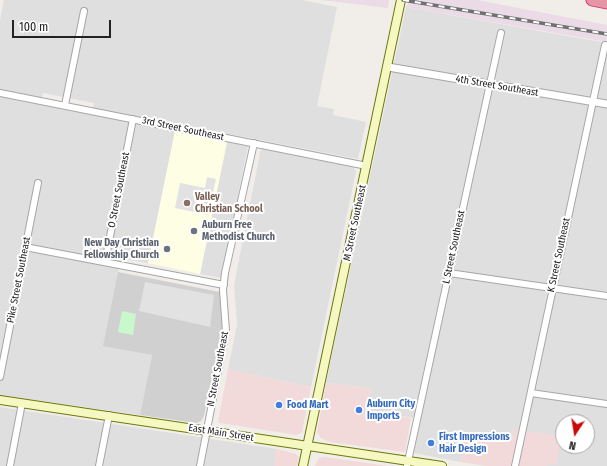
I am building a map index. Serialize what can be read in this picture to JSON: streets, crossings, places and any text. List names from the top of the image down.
{
  "streets": {
    "main road": ["M Street Southeast", "East Main Street"],
    "street": [
      "4th Street Southeast",
      "3rd Street Southeast",
      "O Street Southeast",
      "L Street Southeast",
      "K Street Southeast",
      "Pike Street Southeast",
      "N Street Southeast"
    ]
  },
  "crossings": [
    ["4th Street Southeast", "M Street Southeast"],
    ["4th Street Southeast", "L Street Southeast"],
    ["4th Street Southeast", "K Street Southeast"],
    ["3rd Street Southeast", "O Street Southeast"],
    ["3rd Street Southeast", "M Street Southeast"],
    ["3rd Street Southeast", "N Street Southeast"],
    ["M Street Southeast", "East Main Street"],
    ["L Street Southeast", "East Main Street"],
    ["N Street Southeast", "East Main Street"]
  ],
  "places": [
    "Valley Christian School",
    "Auburn Free Methodist Church",
    "New Day Christian Fellowship Church",
    "Food Mart",
    "Auburn City Imports",
    "First Impressions Hair Design"
  ],
  "scale_bar": "100 m",
  "north": "bottom"
}
